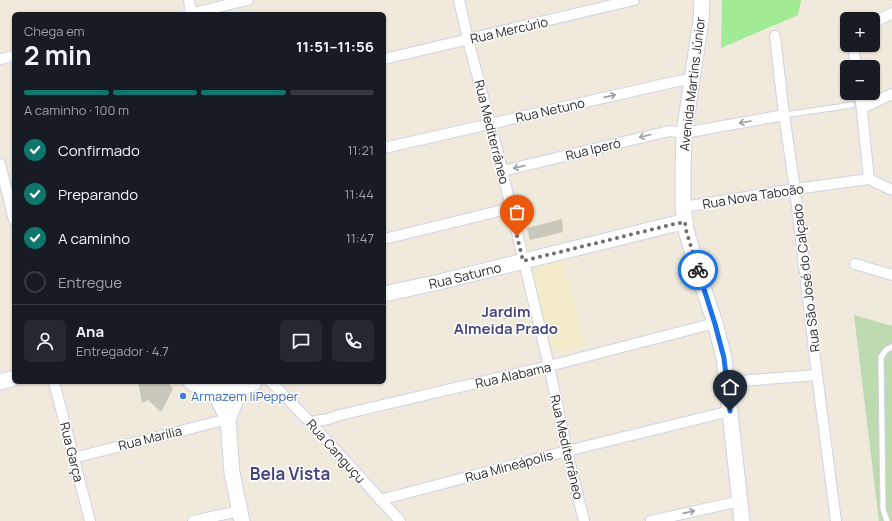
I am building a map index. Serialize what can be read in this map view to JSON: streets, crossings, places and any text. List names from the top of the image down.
{
  "streets": {
    "street": [
      "Rua Mercúrio",
      "Avenida Martins Júnior",
      "Rua Netuno",
      "Rua Mediterrâneo",
      "Rua Iperó",
      "Rua Nova Taboão",
      "Rua Saturno",
      "Rua São José do Calçado",
      "Rua Alabama",
      "Rua Marília",
      "Rua Canguçu",
      "Rua Garça",
      "Rua Mineápolis"
    ]
  },
  "crossings": [
    ["Rua Mercúrio", "Rua Mediterrâneo"],
    ["Avenida Martins Júnior", "Rua Netuno"],
    ["Avenida Martins Júnior", "Rua Iperó"],
    ["Avenida Martins Júnior", "Rua Nova Taboão"],
    ["Avenida Martins Júnior", "Rua Saturno"],
    ["Avenida Martins Júnior", "Rua Alabama"],
    ["Avenida Martins Júnior", "Rua Mineápolis"],
    ["Rua Netuno", "Rua Mediterrâneo"],
    ["Rua Mediterrâneo", "Rua Iperó"],
    ["Rua Mediterrâneo", "Rua Saturno"],
    ["Rua Mediterrâneo", "Rua Alabama"],
    ["Rua Mediterrâneo", "Rua Mineápolis"],
    ["Rua Iperó", "Rua São José do Calçado"],
    ["Rua Nova Taboão", "Rua São José do Calçado"],
    ["Rua Alabama", "Rua Canguçu"],
    ["Rua Marília", "Rua Garça"],
    ["Rua Canguçu", "Rua Mineápolis"]
  ],
  "one_way": ["Rua Netuno", "Rua Iperó"],
  "districts": ["Jardim Almeida Prado", "Bela Vista"],
  "places": ["Armazem liPepper"],
  "page": {
    "map_buttons": ["+", "−"],
    "heading": ["2 min", "Chega em", "11:51–11:56"],
    "panel": ["Ana", "Entregador · 4.7"],
    "bar": "A caminho · 100 m",
    "list": [
      ["Confirmado", "11:21"],
      ["Preparando", "11:44"],
      ["A caminho", "11:47"],
      "Entregue"
    ]
  }
}
